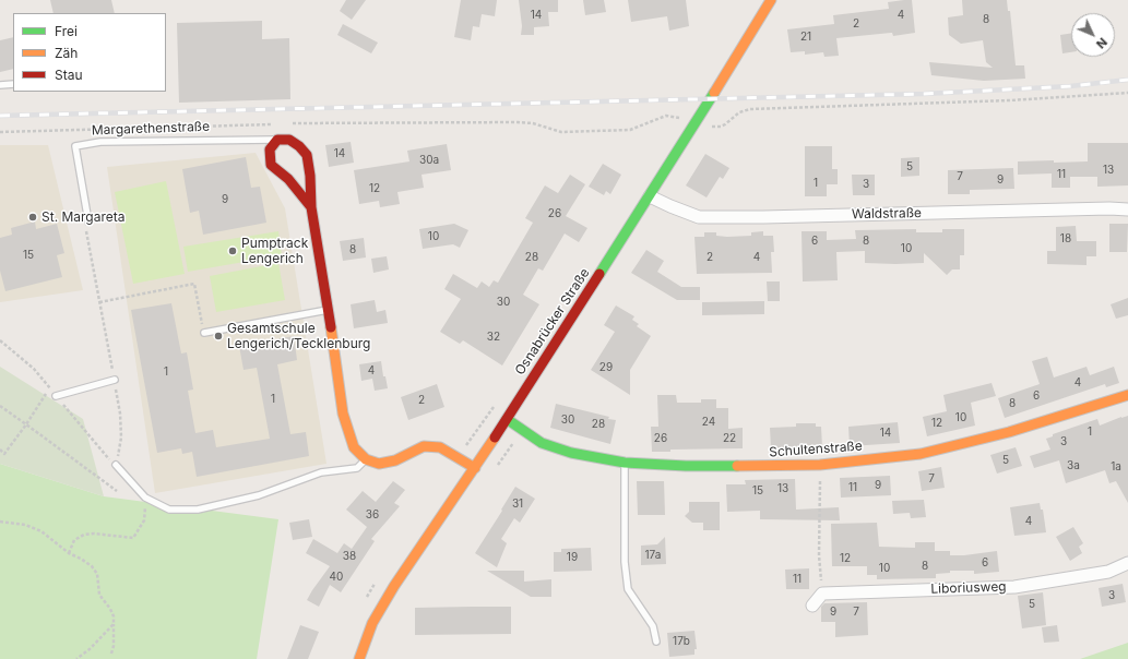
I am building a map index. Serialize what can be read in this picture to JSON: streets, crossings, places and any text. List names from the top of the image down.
{
  "streets": {
    "street": [
      "Margarethenstraße",
      "Waldstraße",
      "Osnabrücker Straße",
      "Schultenstraße",
      "Liboriusweg"
    ]
  },
  "crossings": [
    ["Waldstraße", "Osnabrücker Straße"],
    ["Osnabrücker Straße", "Schultenstraße"]
  ],
  "places": ["St. Margareta", "Pumptrack Lengerich", "Gesamtschule Lengerich/Tecklenburg"],
  "house_numbers": [
    "14",
    "4",
    "8",
    "2",
    "21",
    "14",
    "30a",
    "5",
    "13",
    "11",
    "7",
    "9",
    "1",
    "3",
    "12",
    "9",
    "26",
    "10",
    "18",
    "6",
    "8",
    "10",
    "8",
    "15",
    "28",
    "2",
    "4",
    "30",
    "32",
    "29",
    "4",
    "1",
    "4",
    "6",
    "1",
    "2",
    "8",
    "10",
    "30",
    "24",
    "12",
    "28",
    "1",
    "14",
    "26",
    "22",
    "3",
    "5",
    "3a",
    "1a",
    "7",
    "9",
    "11",
    "13",
    "15",
    "31",
    "36",
    "4",
    "17a",
    "38",
    "19",
    "12",
    "6",
    "8",
    "10",
    "40",
    "11",
    "3",
    "5",
    "9",
    "7",
    "17b"
  ],
  "legend": ["Frei", "Zäh", "Stau"],
  "north": "bottom right"
}
